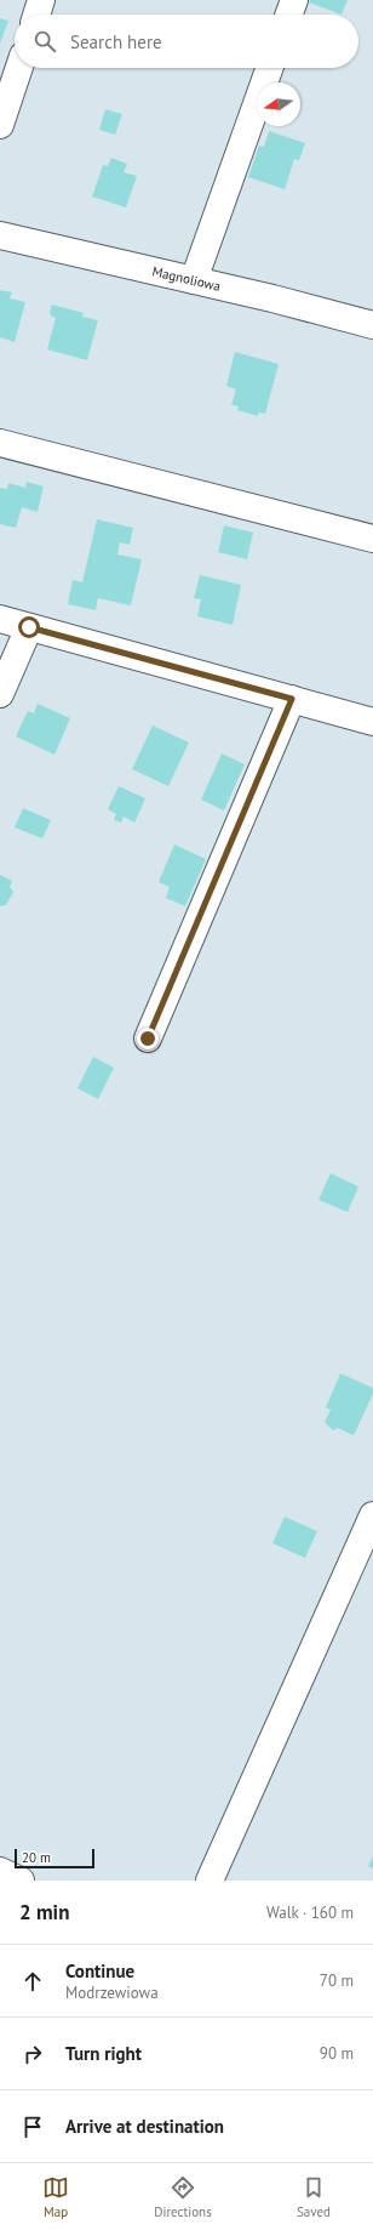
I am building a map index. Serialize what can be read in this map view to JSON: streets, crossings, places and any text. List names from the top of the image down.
{
  "streets": {
    "street": ["Magnoliowa"]
  },
  "scale_bar": "20 m",
  "north": "left",
  "page": {
    "search": "Search here",
    "scale": "20 m",
    "heading": ["2 min", "Walk · 160 m"],
    "list": [
      ["Continue", "Modrzewiowa", "70 m"],
      ["Turn right", "90 m"],
      "Arrive at destination"
    ],
    "nav": ["Map", "Directions", "Saved"]
  }
}
